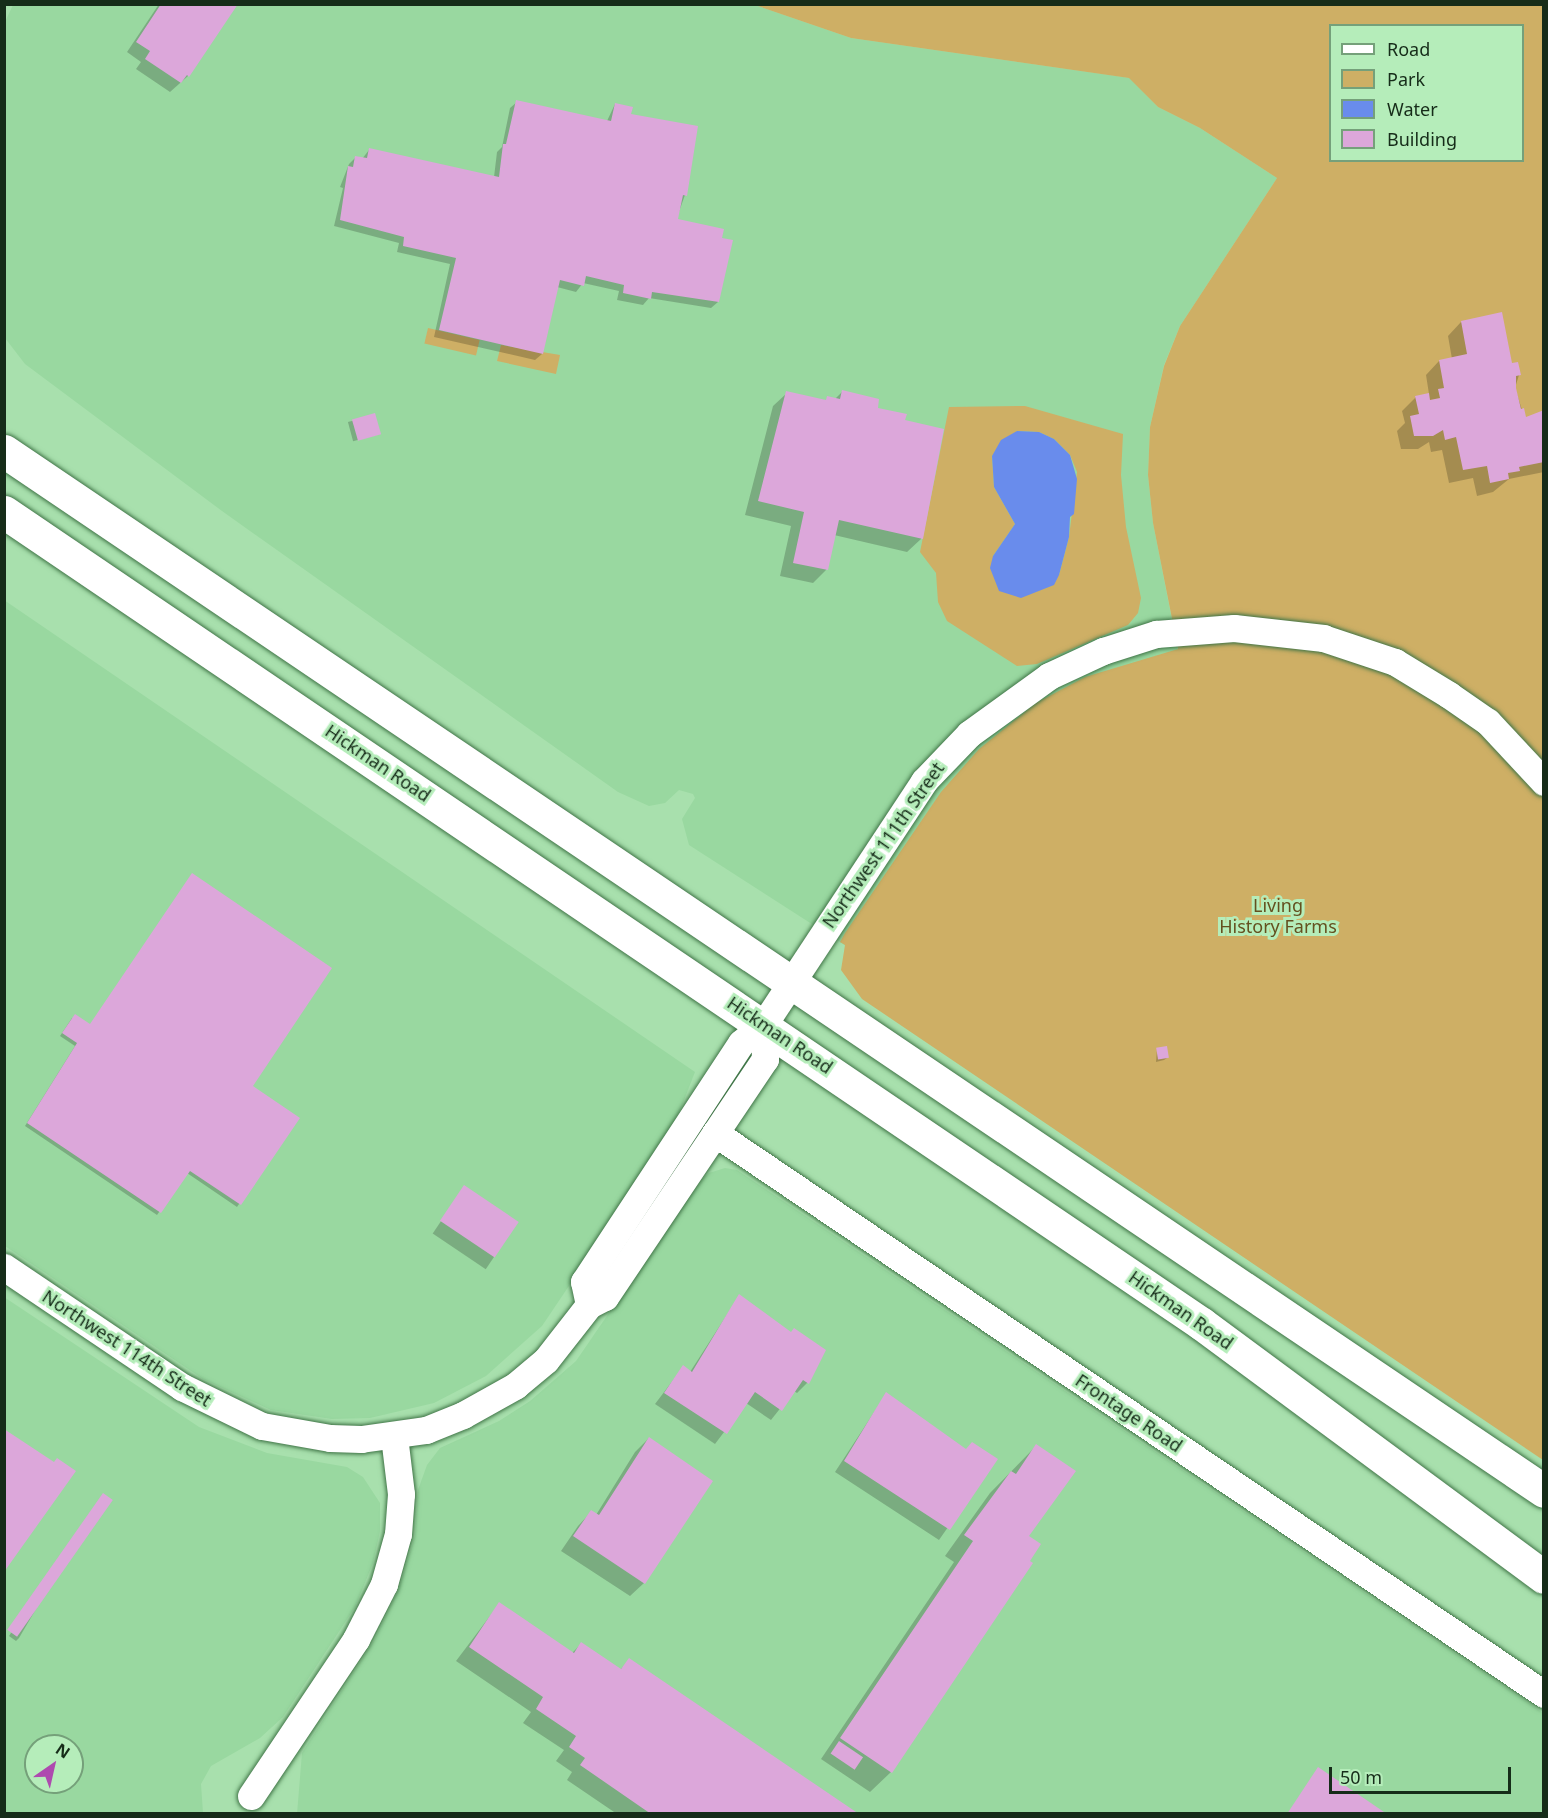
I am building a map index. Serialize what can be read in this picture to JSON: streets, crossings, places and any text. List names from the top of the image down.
{
  "streets": {
    "main road": ["Hickman Road"],
    "street": ["Northwest 111th Street", "Northwest 114th Street", "Frontage Road"]
  },
  "crossings": [
    ["Hickman Road", "Northwest 111th Street"]
  ],
  "parks": ["Living History Farms"],
  "legend": [
    "Road",
    "Park",
    "Water",
    "Building"
  ],
  "scale_bar": "50 m",
  "north": "top right"
}
